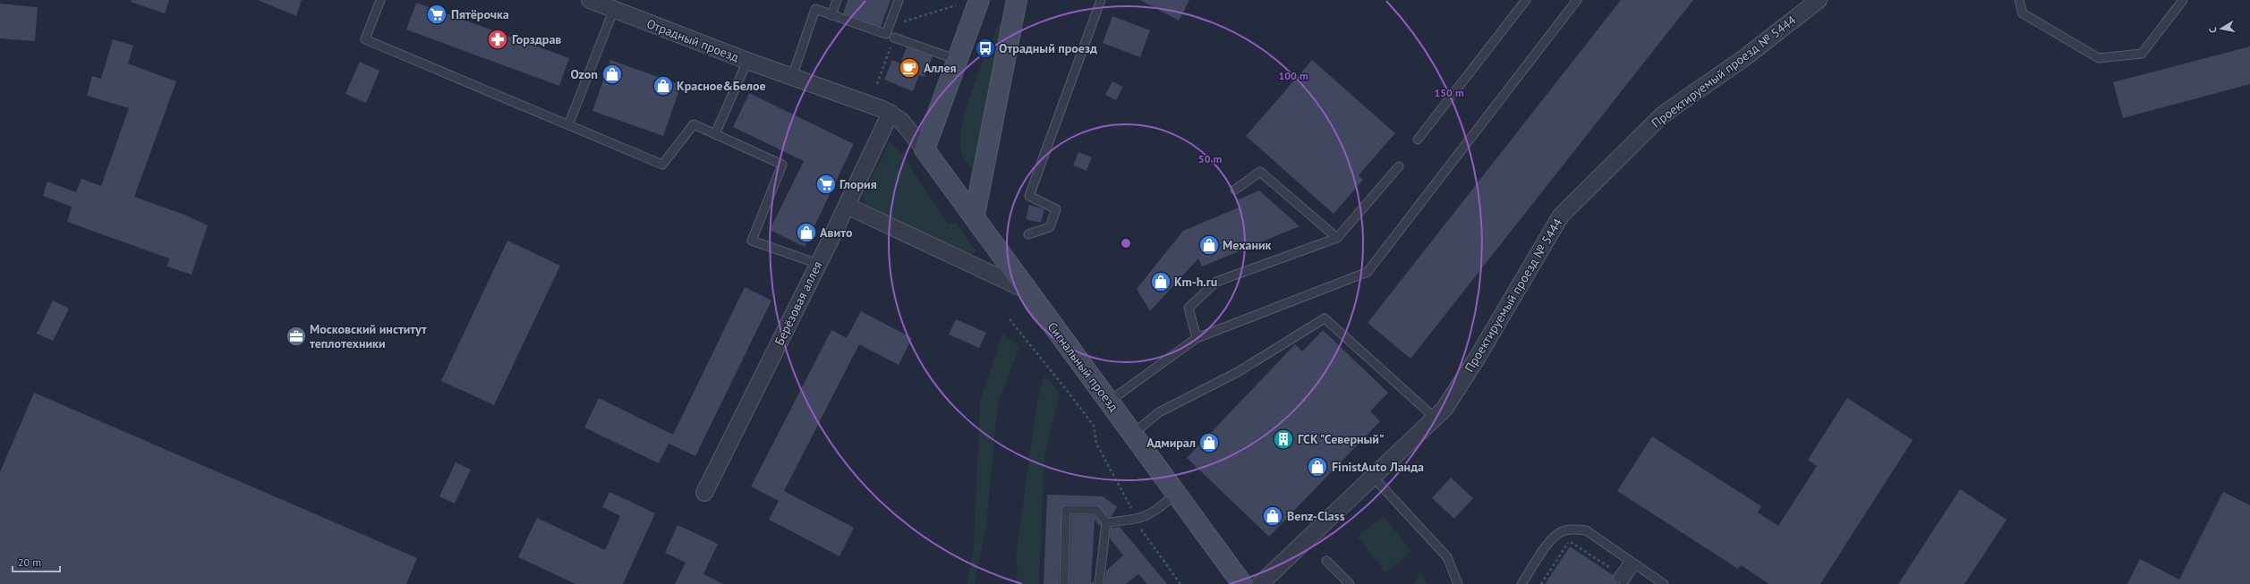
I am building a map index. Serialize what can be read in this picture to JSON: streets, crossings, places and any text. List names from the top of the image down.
{
  "streets": {
    "main road": ["Сигнальный проезд"],
    "street": ["Отрадный проезд", "Проектируемый проезд № 5444", "Берёзовая аллея"]
  },
  "crossings": [
    ["Отрадный проезд", "Берёзовая аллея"],
    ["Отрадный проезд", "Сигнальный проезд"]
  ],
  "places": {
    "supermarket": ["Пятёрочка", "Глория"],
    "pharmacy": ["Горздрав"],
    "bus stop": ["Отрадный проезд"],
    "cafe": ["Аллея"],
    "shop": [
      "Ozon",
      "Красное&Белое",
      "Авито",
      "Механик",
      "Km-h.ru",
      "Адмирал",
      "FinistAuto Ланда",
      "Benz-Class"
    ],
    "office": ["Московский институт теплотехники"],
    "building": ["ГСК \"Северный\""]
  },
  "scale_bar": "20 m",
  "north": "left",
  "rings": ["100 m", "150 m", "50 m"]
}
